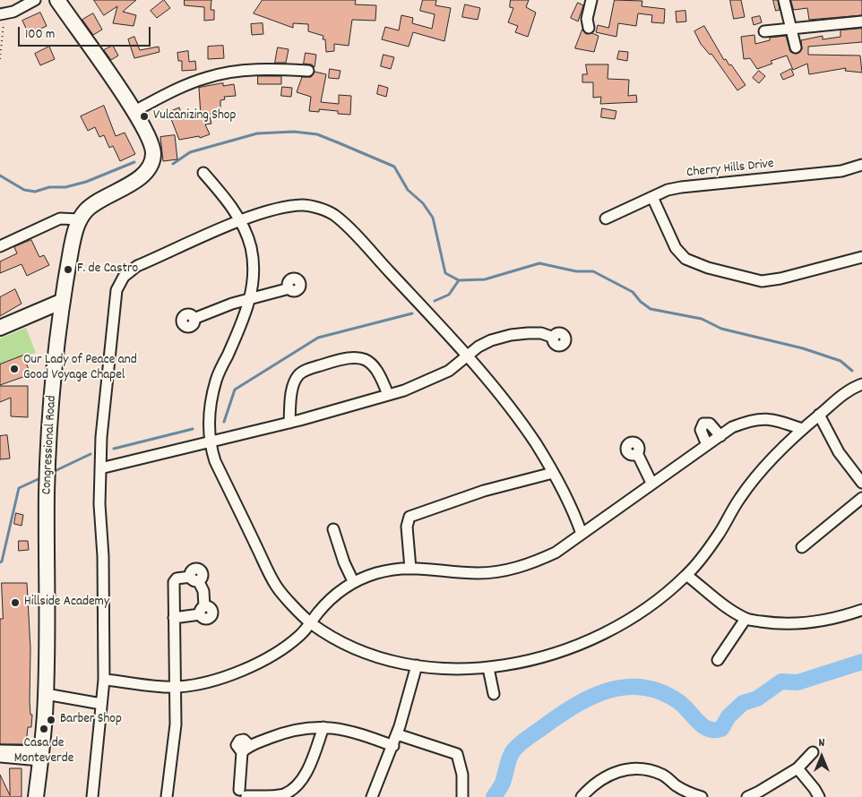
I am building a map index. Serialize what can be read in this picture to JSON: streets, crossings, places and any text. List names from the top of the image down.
{
  "streets": {
    "main road": ["Congressional Road"],
    "street": ["Cherry Hills Drive"]
  },
  "places": [
    "Vulcanizing Shop",
    "F. de Castro",
    "Our Lady of Peace and Good Voyage Chapel",
    "Hillside Academy",
    "Barber Shop",
    "Casa de Monteverde"
  ],
  "scale_bar": "100 m",
  "north": "top"
}
